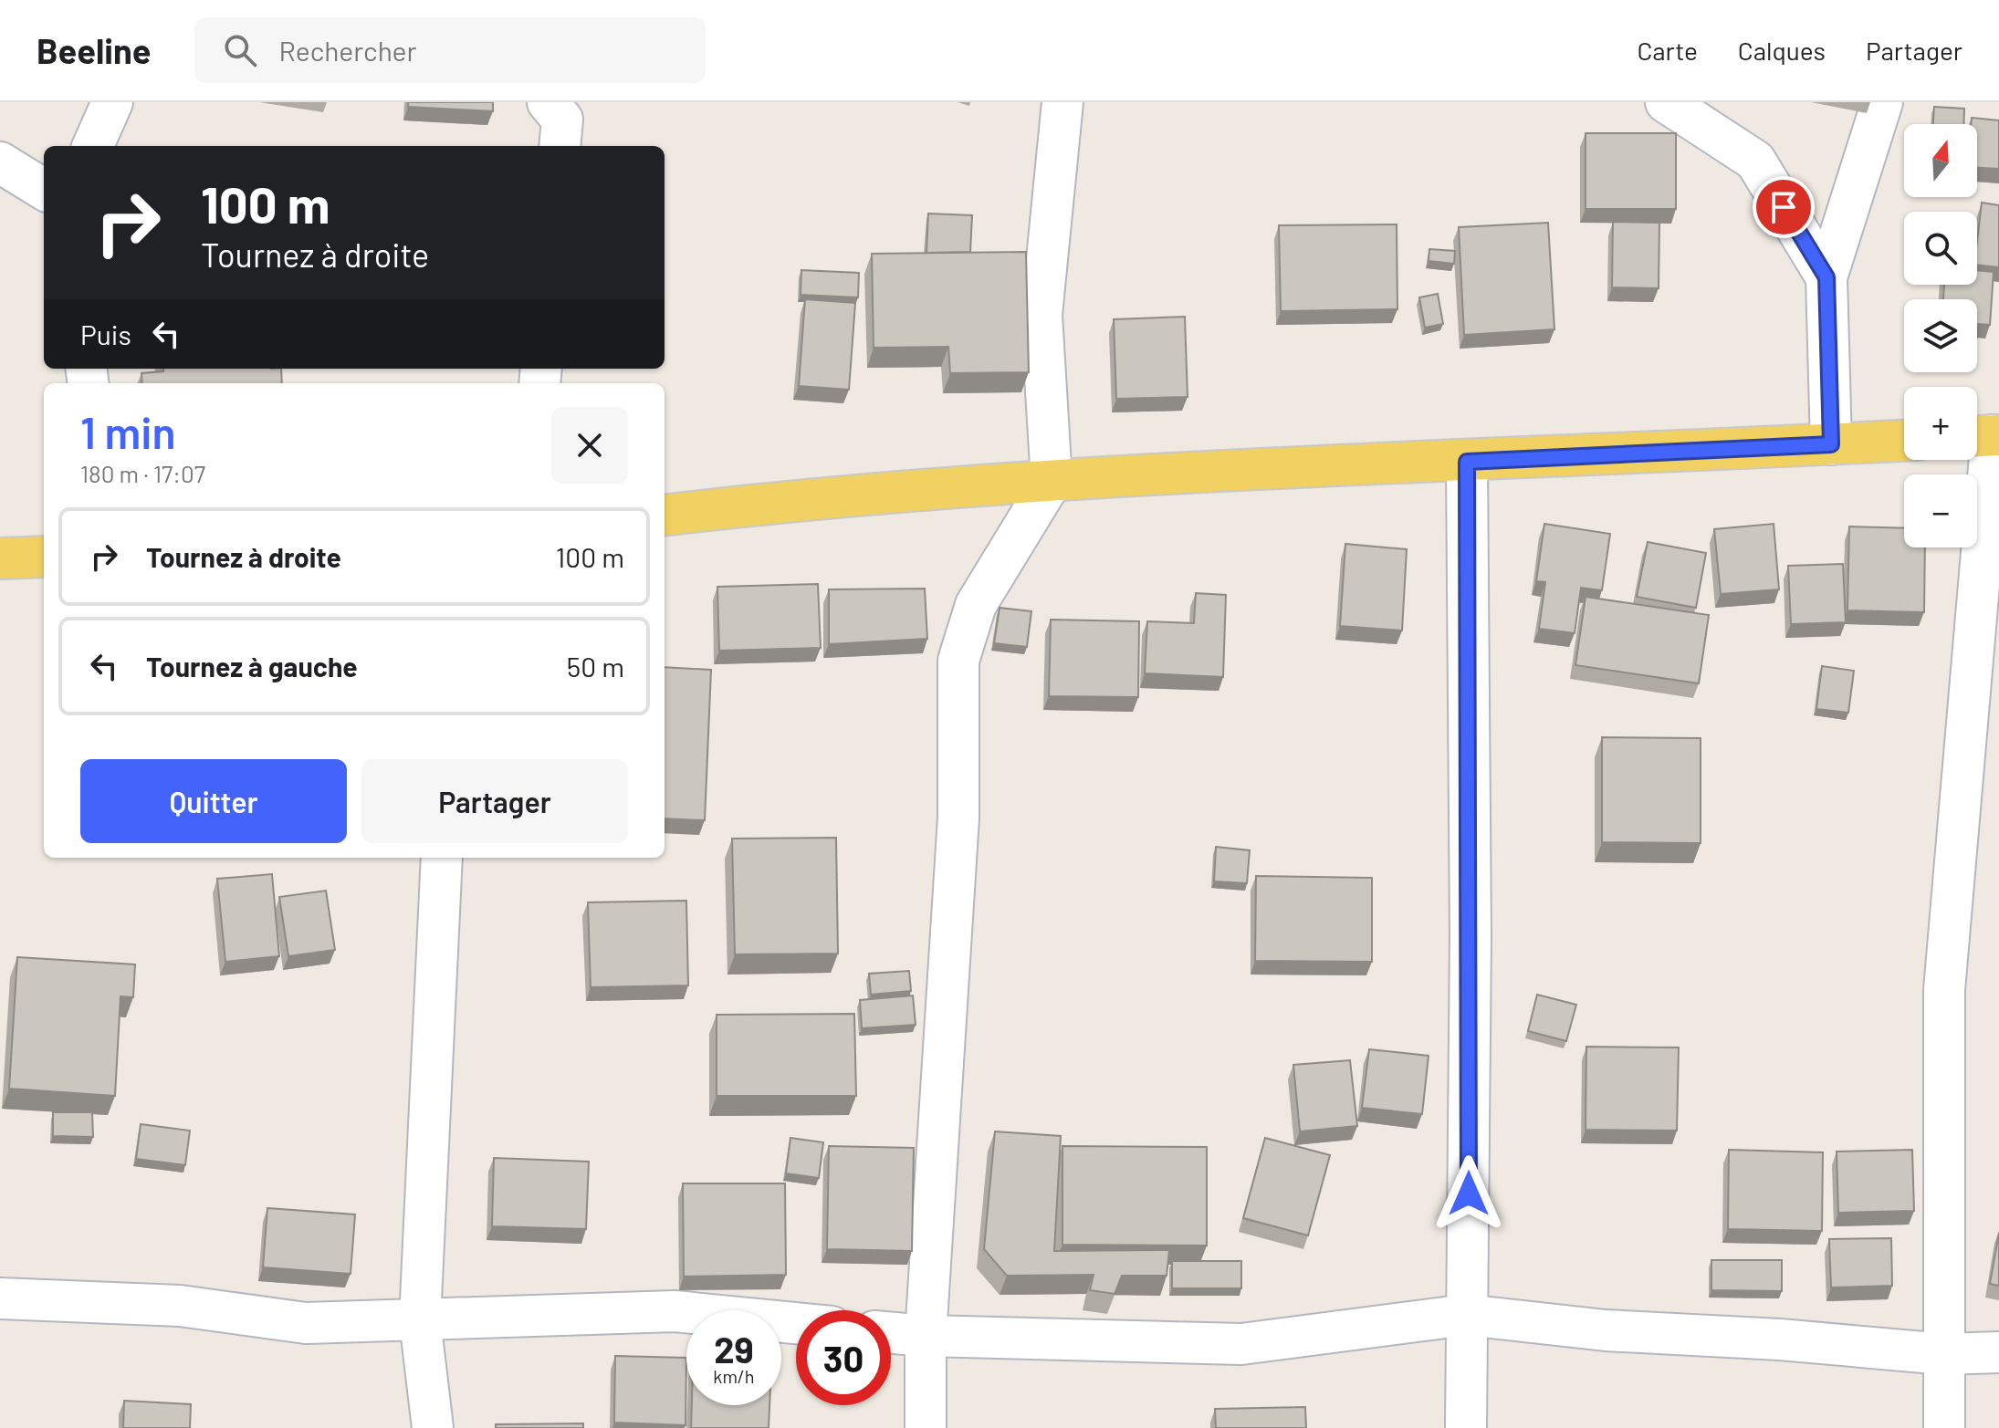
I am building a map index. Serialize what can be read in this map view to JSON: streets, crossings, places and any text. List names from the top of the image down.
{
  "north": "top",
  "page": {
    "header": "Beeline",
    "search": "Rechercher",
    "nav": ["Carte", "Calques", "Partager"],
    "map_buttons": ["+", "−"],
    "turn": ["100 m", "Tournez à droite"],
    "then": "Puis",
    "heading": ["1 min", "180 m · 17:07"],
    "list": [
      {
        "name": "Tournez à droite",
        "value": "100 m"
      },
      {
        "name": "Tournez à gauche",
        "value": "50 m"
      }
    ],
    "buttons": ["Quitter", "Partager"],
    "speed": "29 km/h",
    "limit": "30"
  }
}
